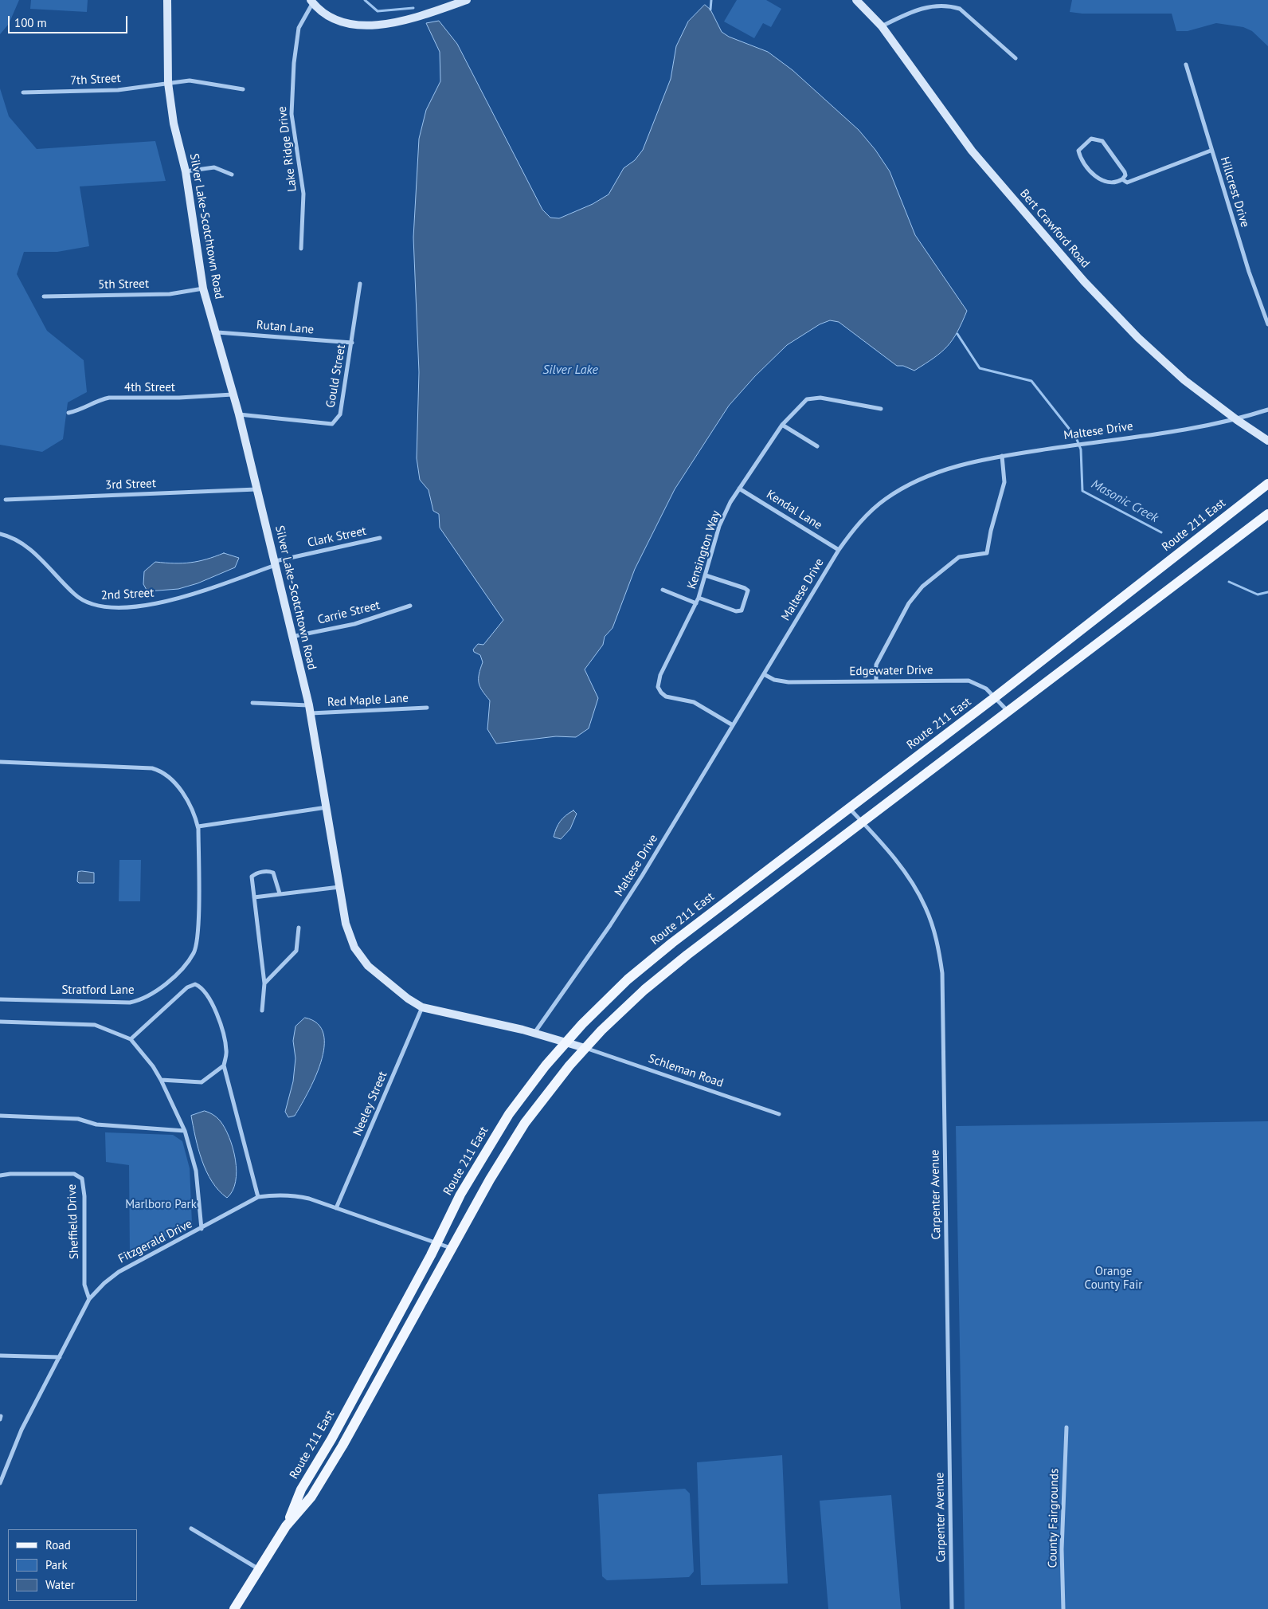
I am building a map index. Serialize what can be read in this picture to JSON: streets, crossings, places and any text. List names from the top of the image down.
{
  "streets": {
    "main road": ["Route 211 East"],
    "street": [
      "7th Street",
      "Lake Ridge Drive",
      "Hillcrest Drive",
      "Silver Lake-Scotchtown Road",
      "Bert Crawford Road",
      "5th Street",
      "Rutan Lane",
      "Gould Street",
      "4th Street",
      "Maltese Drive",
      "3rd Street",
      "Kendal Lane",
      "Clark Street",
      "Kensington Way",
      "2nd Street",
      "Carrie Street",
      "Edgewater Drive",
      "Red Maple Lane",
      "Stratford Lane",
      "Schleman Road",
      "Neeley Street",
      "Carpenter Avenue",
      "Sheffield Drive",
      "Fitzgerald Drive",
      "County Fairgrounds"
    ]
  },
  "crossings": [
    ["7th Street", "Silver Lake-Scotchtown Road"],
    ["Silver Lake-Scotchtown Road", "5th Street"],
    ["Silver Lake-Scotchtown Road", "Rutan Lane"],
    ["Silver Lake-Scotchtown Road", "Gould Street"],
    ["Silver Lake-Scotchtown Road", "4th Street"],
    ["Silver Lake-Scotchtown Road", "Maltese Drive"],
    ["Silver Lake-Scotchtown Road", "3rd Street"],
    ["Silver Lake-Scotchtown Road", "Route 211 East"],
    ["Silver Lake-Scotchtown Road", "Clark Street"],
    ["Silver Lake-Scotchtown Road", "2nd Street"],
    ["Silver Lake-Scotchtown Road", "Carrie Street"],
    ["Silver Lake-Scotchtown Road", "Red Maple Lane"],
    ["Silver Lake-Scotchtown Road", "Schleman Road"],
    ["Silver Lake-Scotchtown Road", "Neeley Street"],
    ["Bert Crawford Road", "Maltese Drive"],
    ["Rutan Lane", "Gould Street"],
    ["Maltese Drive", "Kendal Lane"],
    ["Maltese Drive", "Kensington Way"],
    ["Maltese Drive", "Edgewater Drive"],
    ["Kendal Lane", "Kensington Way"],
    ["Route 211 East", "Edgewater Drive"],
    ["Route 211 East", "Schleman Road"],
    ["Route 211 East", "Carpenter Avenue"],
    ["Route 211 East", "Fitzgerald Drive"],
    ["Clark Street", "2nd Street"],
    ["Neeley Street", "Fitzgerald Drive"],
    ["Sheffield Drive", "Fitzgerald Drive"]
  ],
  "water": ["Silver Lake", "Masonic Creek"],
  "parks": ["Marlboro Park", "Orange County Fair"],
  "legend": ["Road", "Park", "Water"],
  "scale_bar": "100 m"
}
